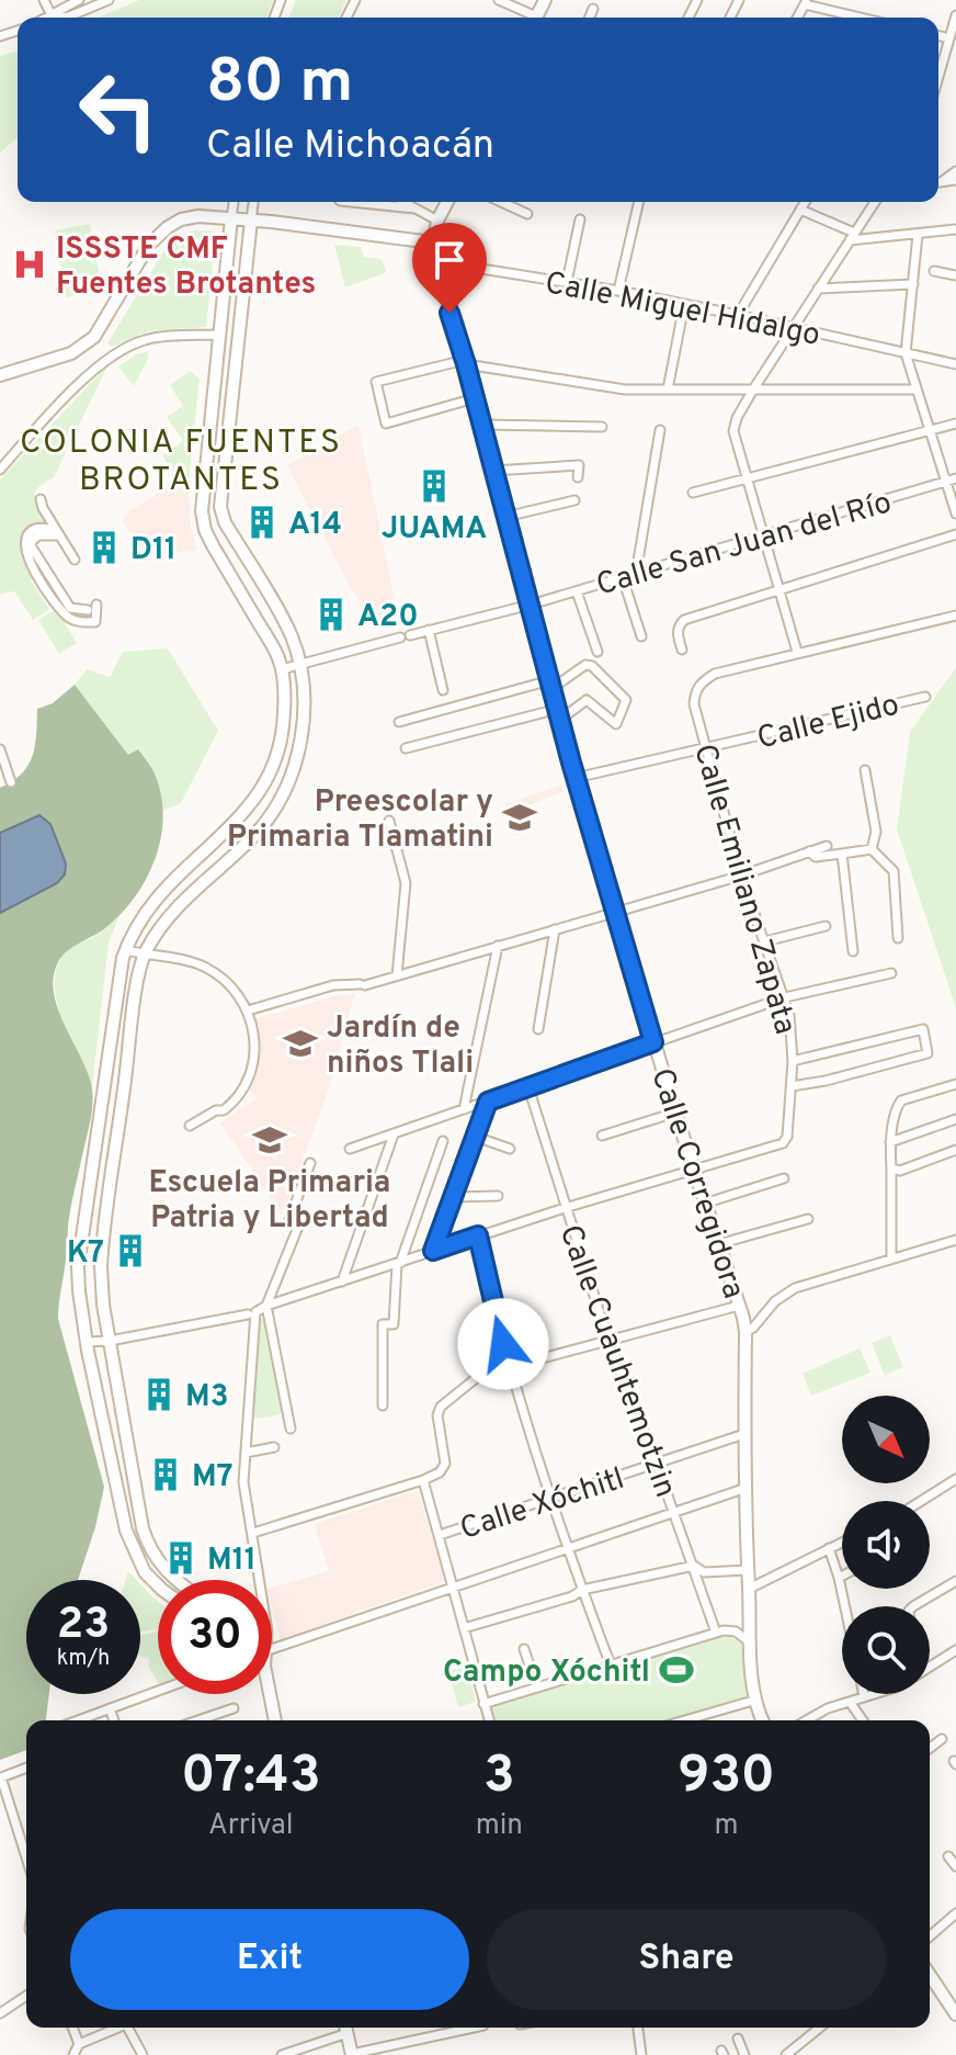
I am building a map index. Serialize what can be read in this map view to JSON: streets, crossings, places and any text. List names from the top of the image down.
{
  "streets": {
    "street": [
      "Calle Miguel Hidalgo",
      "Calle San Juan del Río",
      "Calle Ejido",
      "Calle Emiliano Zapata",
      "Calle Corregidora",
      "Calle Cuauhtemotzin",
      "Calle Xóchitl"
    ]
  },
  "crossings": [
    ["Calle Miguel Hidalgo", "Calle Corregidora"],
    ["Calle San Juan del Río", "Calle Corregidora"],
    ["Calle Ejido", "Calle Emiliano Zapata"],
    ["Calle Ejido", "Calle Corregidora"],
    ["Calle Emiliano Zapata", "Calle Corregidora"],
    ["Calle Corregidora", "Calle Xóchitl"],
    ["Calle Cuauhtemotzin", "Calle Xóchitl"]
  ],
  "districts": ["COLONIA FUENTES BROTANTES"],
  "places": {
    "hospital": ["ISSSTE CMF Fuentes Brotantes"],
    "building": [
      "JUAMA",
      "A14",
      "D11",
      "A20",
      "K7",
      "M3",
      "M7",
      "M11"
    ],
    "school or university": ["Preescolar y Primaria Tlamatini", "Jardín de niños Tlali", "Escuela Primaria Patria y Libertad"],
    "sports": ["Campo Xóchitl"]
  },
  "north": "bottom right",
  "page": {
    "turn": ["80 m", "Calle Michoacán"],
    "speed": "23 km/h",
    "limit": "30",
    "eta": [
      "07:43",
      "Arrival",
      "3",
      "min",
      "930",
      "m"
    ],
    "buttons": ["Exit", "Share"]
  }
}
